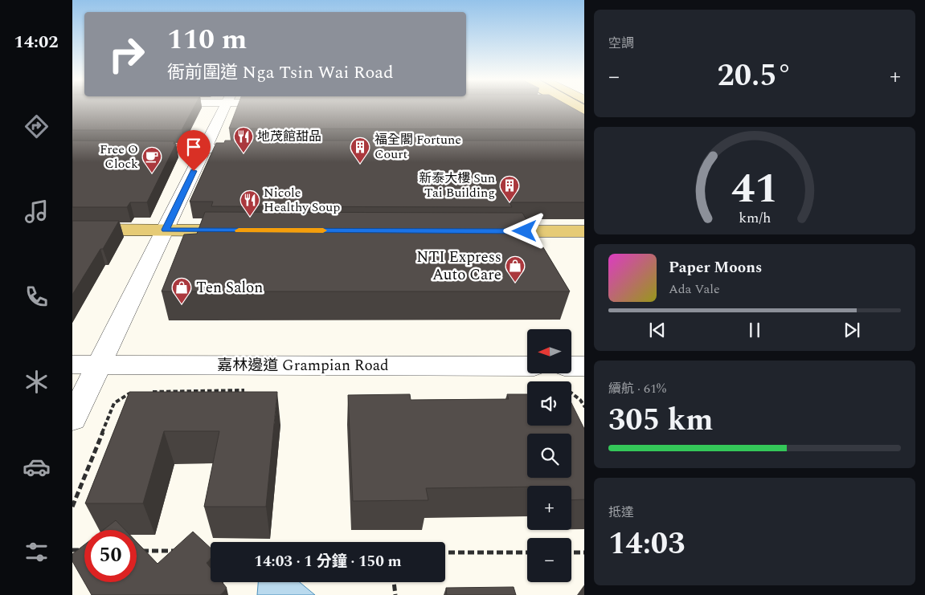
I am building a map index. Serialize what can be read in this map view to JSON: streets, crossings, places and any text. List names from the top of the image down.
{
  "streets": {
    "street": ["嘉林邊道 Grampian Road"]
  },
  "places": {
    "restaurant": ["地茂館甜品", "Nicole Healthy Soup"],
    "building": ["福全閣 Fortune Court", "新泰大樓 Sun Tai Building"],
    "cafe": ["Free O Clock"],
    "shop": ["NTI Express Auto Care", "Ten Salon"]
  },
  "north": "left",
  "page": {
    "tabs": "14:02",
    "tile": [
      "空調",
      ["續航 · 61%", "305 km"],
      ["抵達", "14:03"]
    ],
    "turn": ["110 m", "衙前圍道 Nga Tsin Wai Road"],
    "heat": ["−", "20.5°", "+"],
    "song": ["Paper Moons", "Ada Vale"],
    "map_buttons": ["+", "−"],
    "limit": "50",
    "trip": "14:03 · 1 分鐘 · 150 m",
    "gauge": ["41", "km/h"]
  }
}
